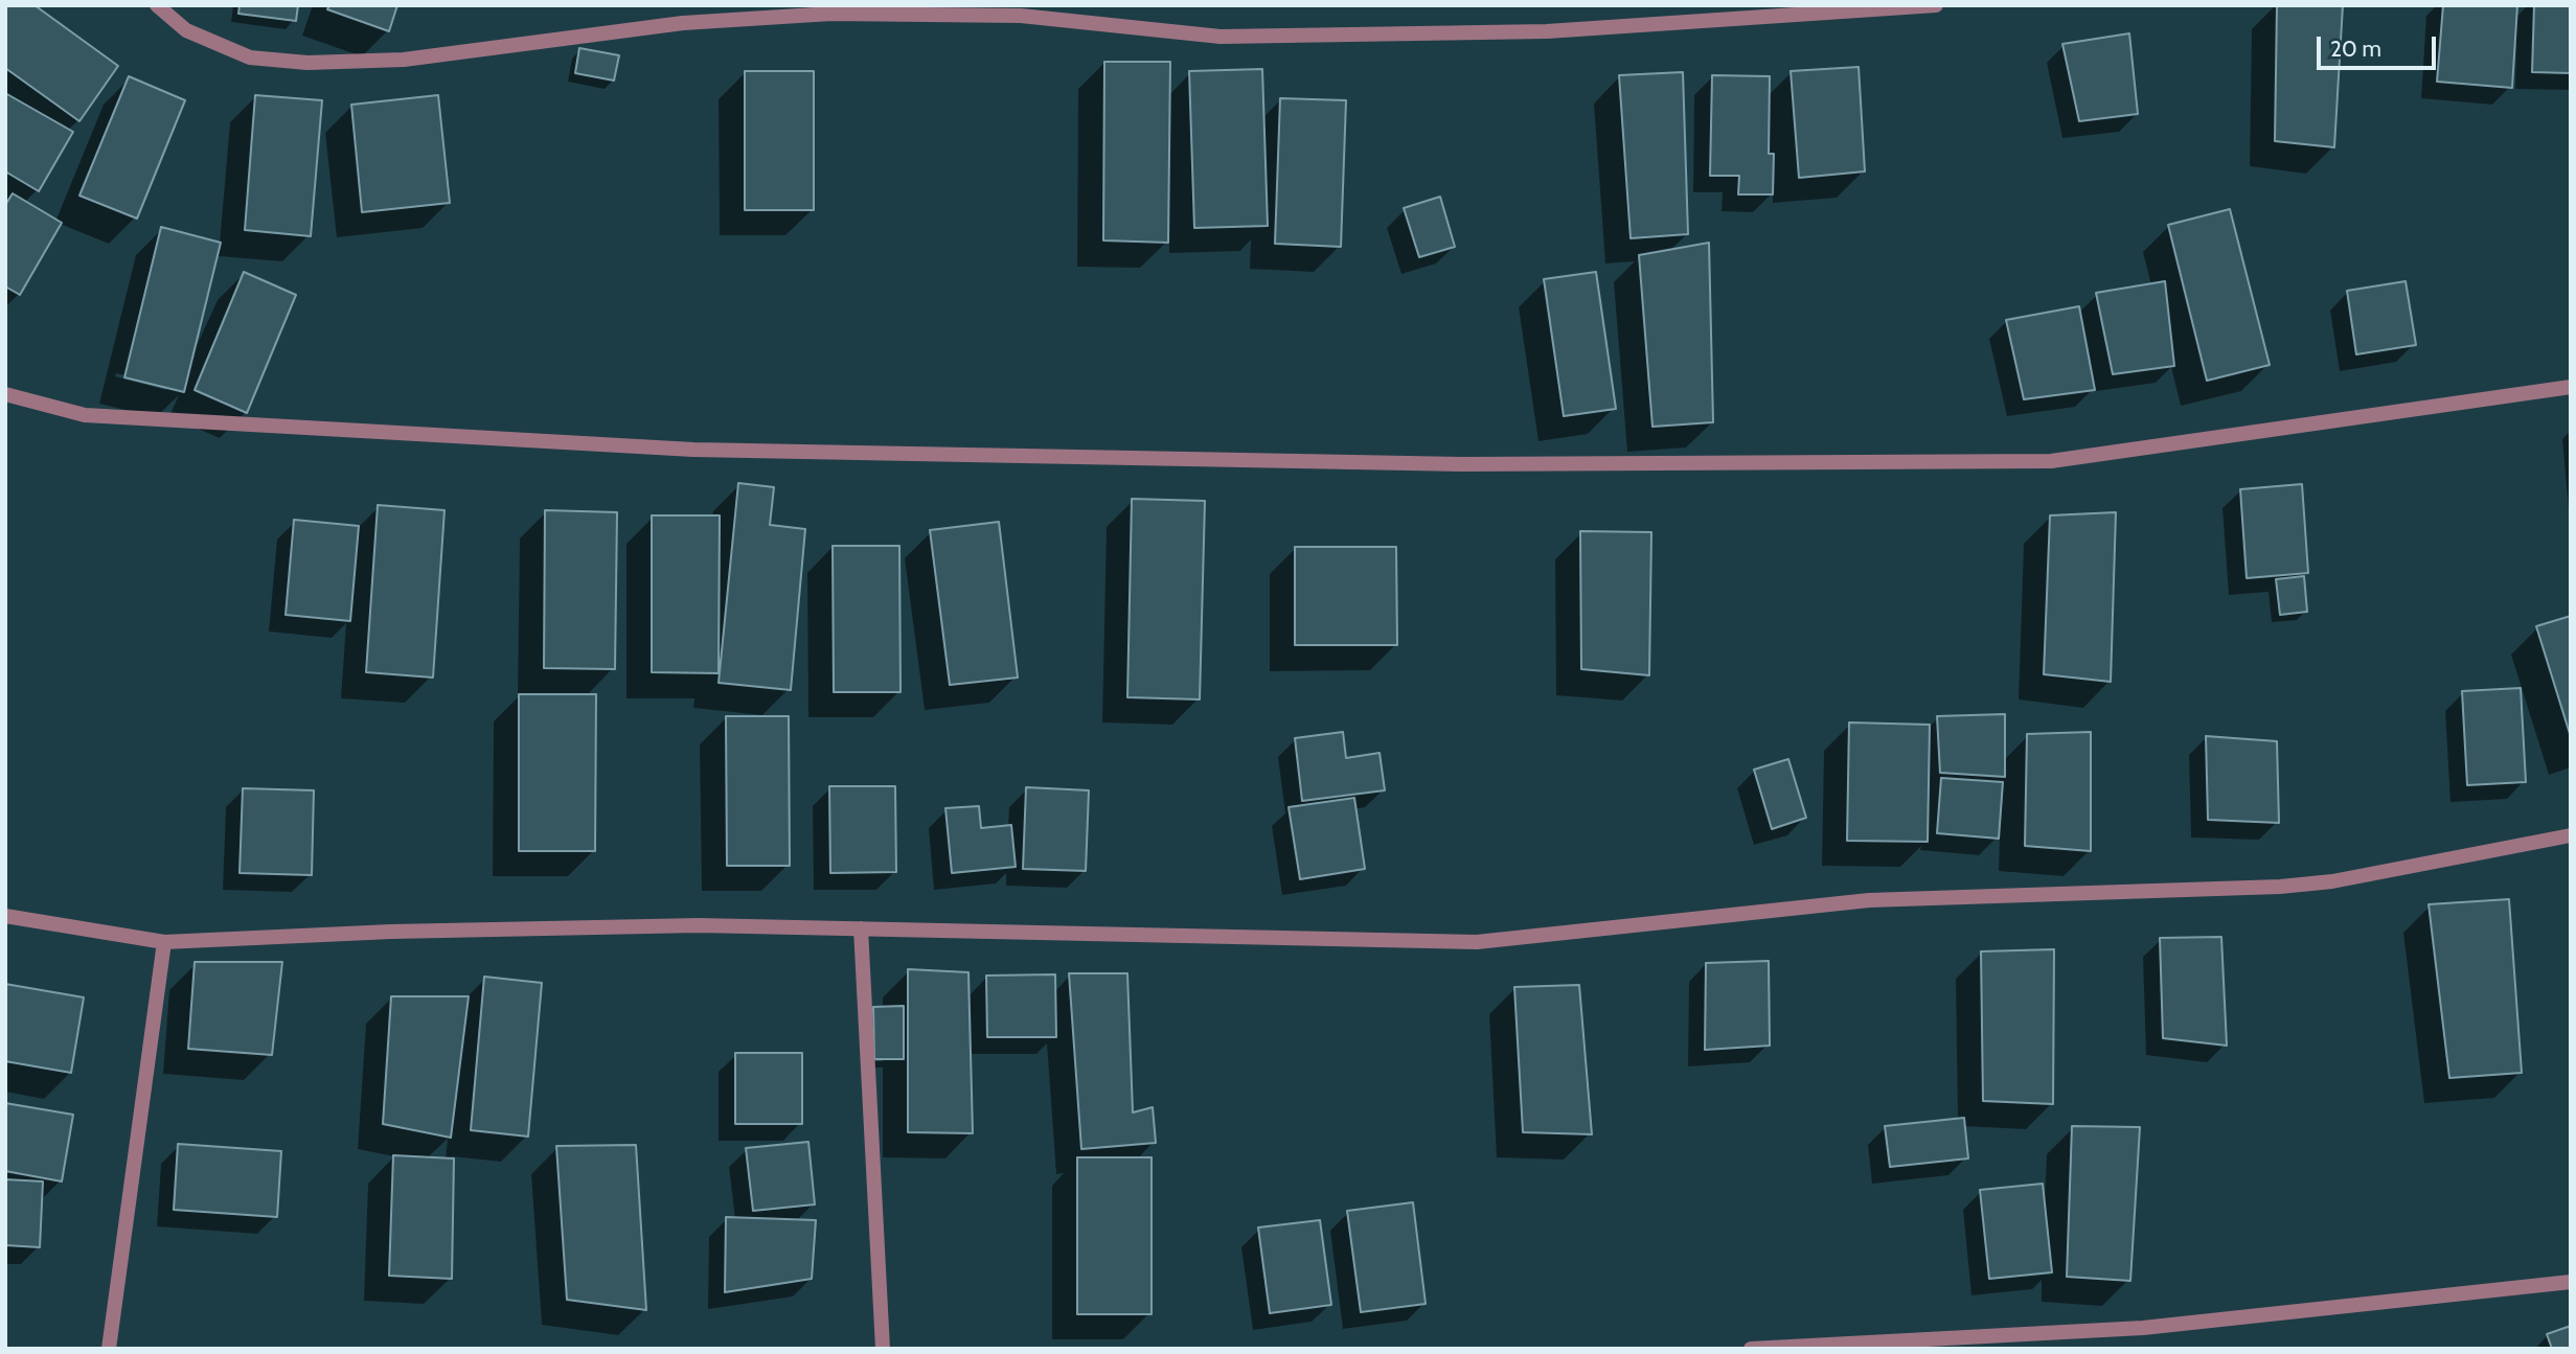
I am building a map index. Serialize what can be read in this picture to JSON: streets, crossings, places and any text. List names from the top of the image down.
{
  "scale_bar": "20 m"
}
